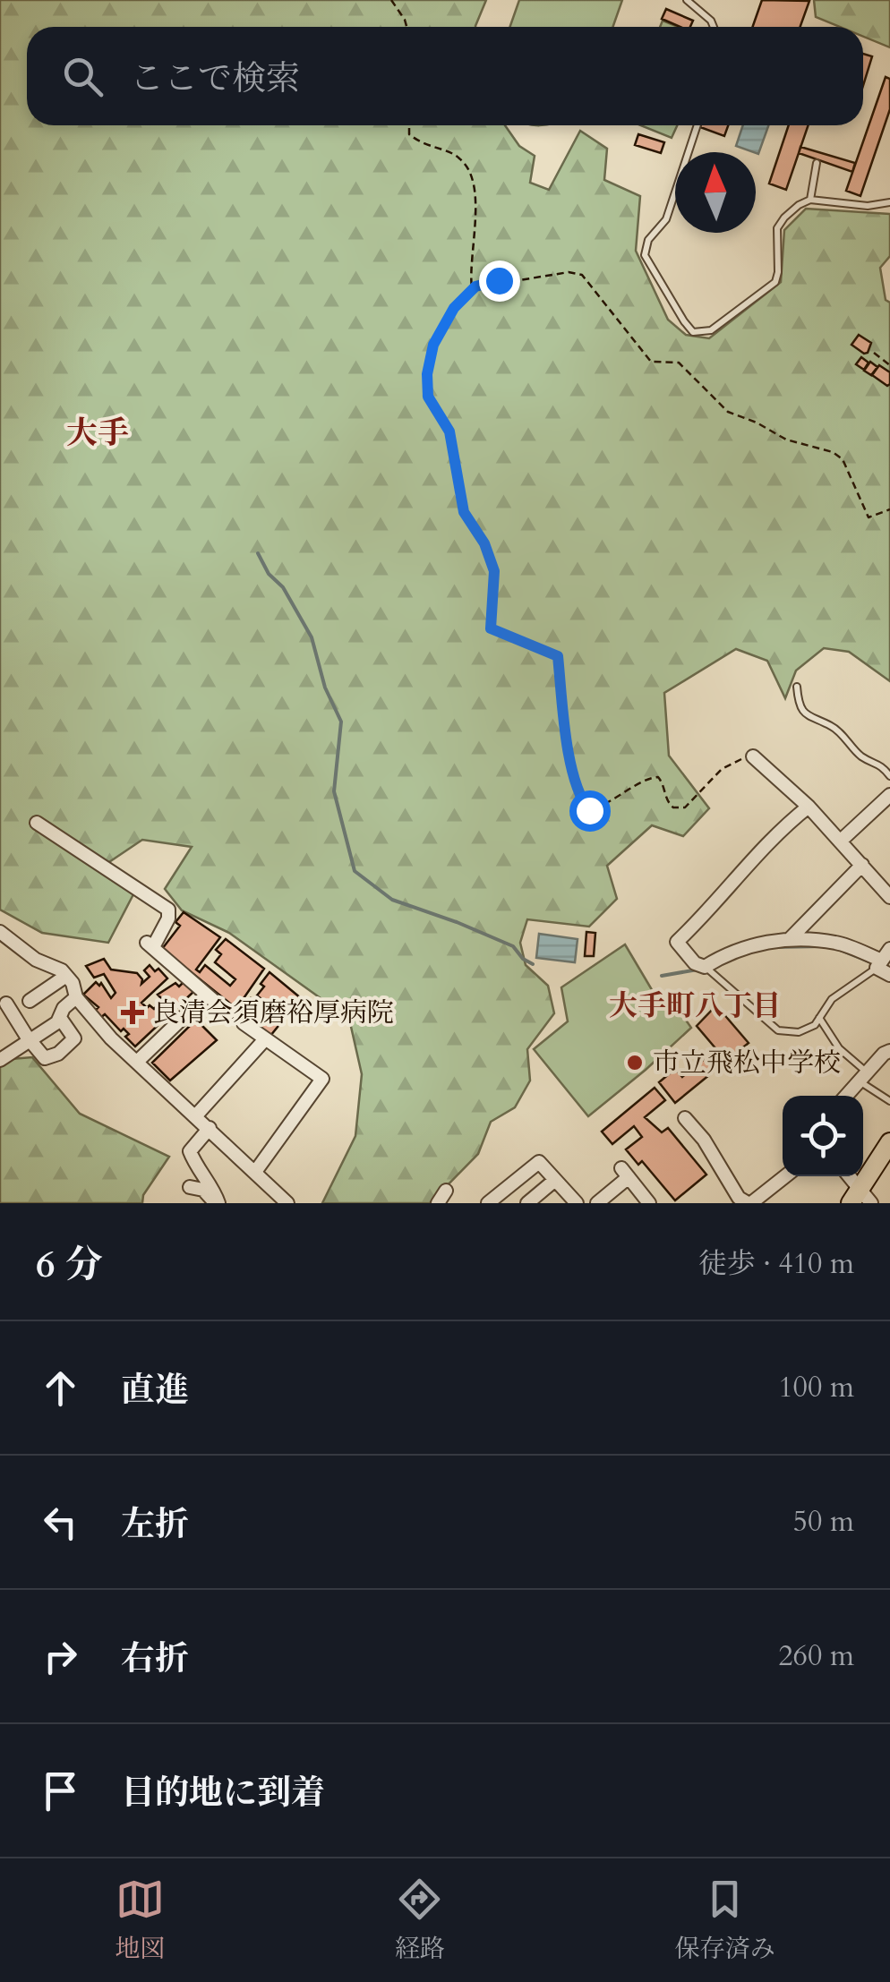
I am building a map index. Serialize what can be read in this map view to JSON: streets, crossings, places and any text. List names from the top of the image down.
{
  "districts": ["大手", "大手町八丁目"],
  "places": {
    "health": ["良清会須磨裕厚病院"],
    "other": ["市立飛松中学校"]
  },
  "north": "top",
  "page": {
    "search": "ここで検索",
    "heading": ["6 分", "徒歩 · 410 m"],
    "list": [
      ["直進", "100 m"],
      ["左折", "50 m"],
      ["右折", "260 m"],
      "目的地に到着"
    ],
    "nav": ["地図", "経路", "保存済み"]
  }
}
